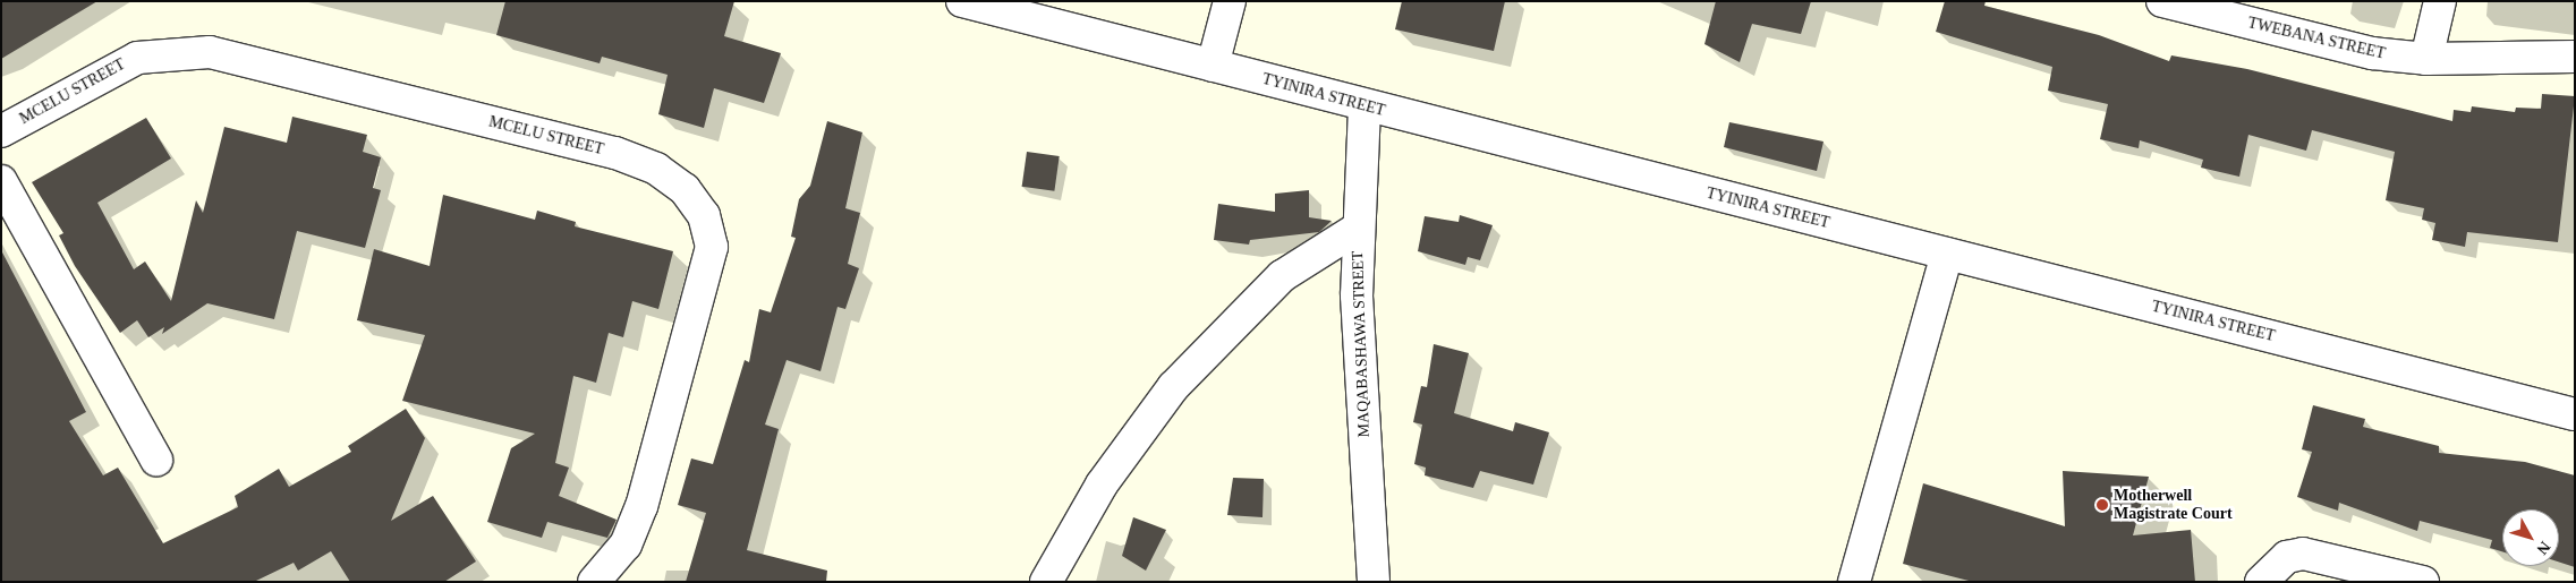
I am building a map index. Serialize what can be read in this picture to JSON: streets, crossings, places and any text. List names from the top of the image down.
{
  "streets": {
    "street": [
      "TWEBANA STREET",
      "MCELU STREET",
      "TYINIRA STREET",
      "MAQABASHAWA STREET"
    ]
  },
  "crossings": [
    ["TYINIRA STREET", "MAQABASHAWA STREET"]
  ],
  "places": ["Motherwell Magistrate Court"],
  "north": "bottom right"
}
